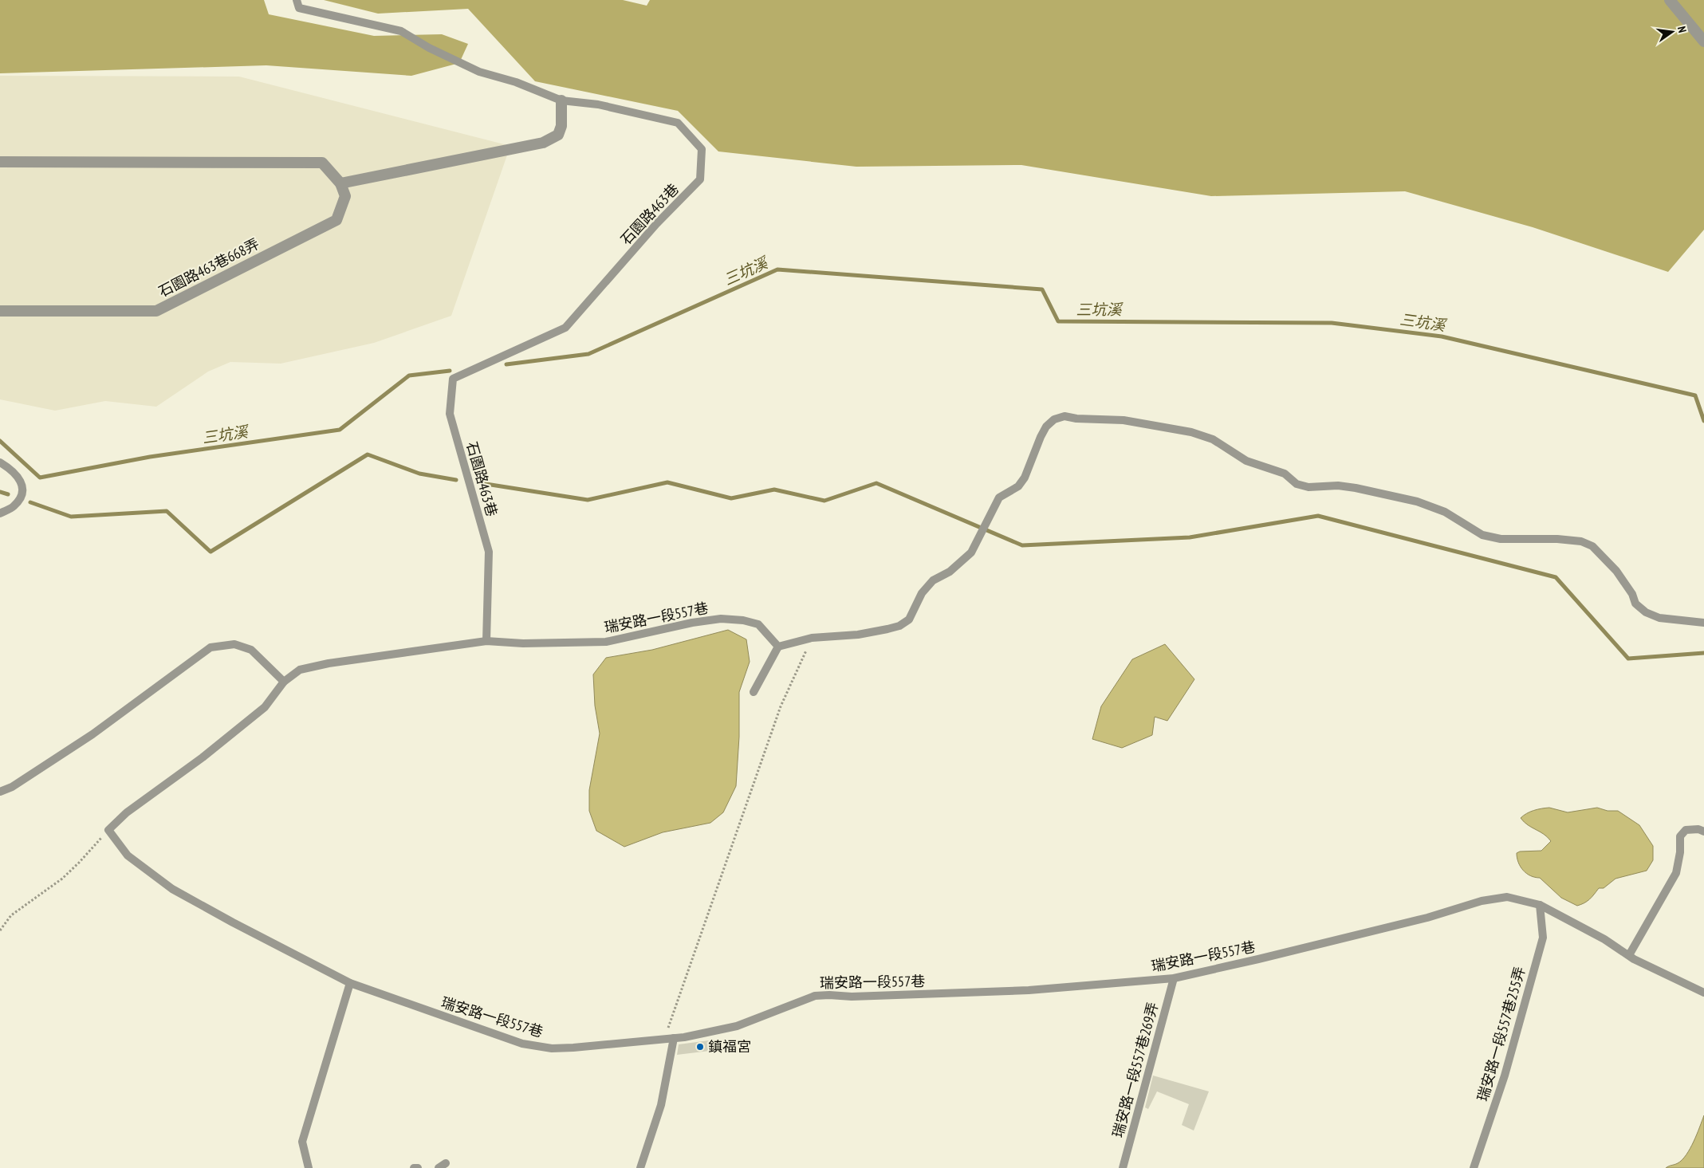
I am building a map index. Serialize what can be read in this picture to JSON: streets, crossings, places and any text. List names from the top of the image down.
{
  "streets": {
    "street": ["石園路463巷668弄"],
    "lane": [
      "石園路463巷",
      "瑞安路一段557巷",
      "瑞安路一段557巷255弄",
      "瑞安路一段557巷269弄"
    ]
  },
  "crossings": [
    ["石園路463巷", "瑞安路一段557巷"],
    ["瑞安路一段557巷", "瑞安路一段557巷255弄"],
    ["瑞安路一段557巷", "瑞安路一段557巷269弄"]
  ],
  "water": ["三坑溪"],
  "places": ["鎮福宮"],
  "north": "right"
}
